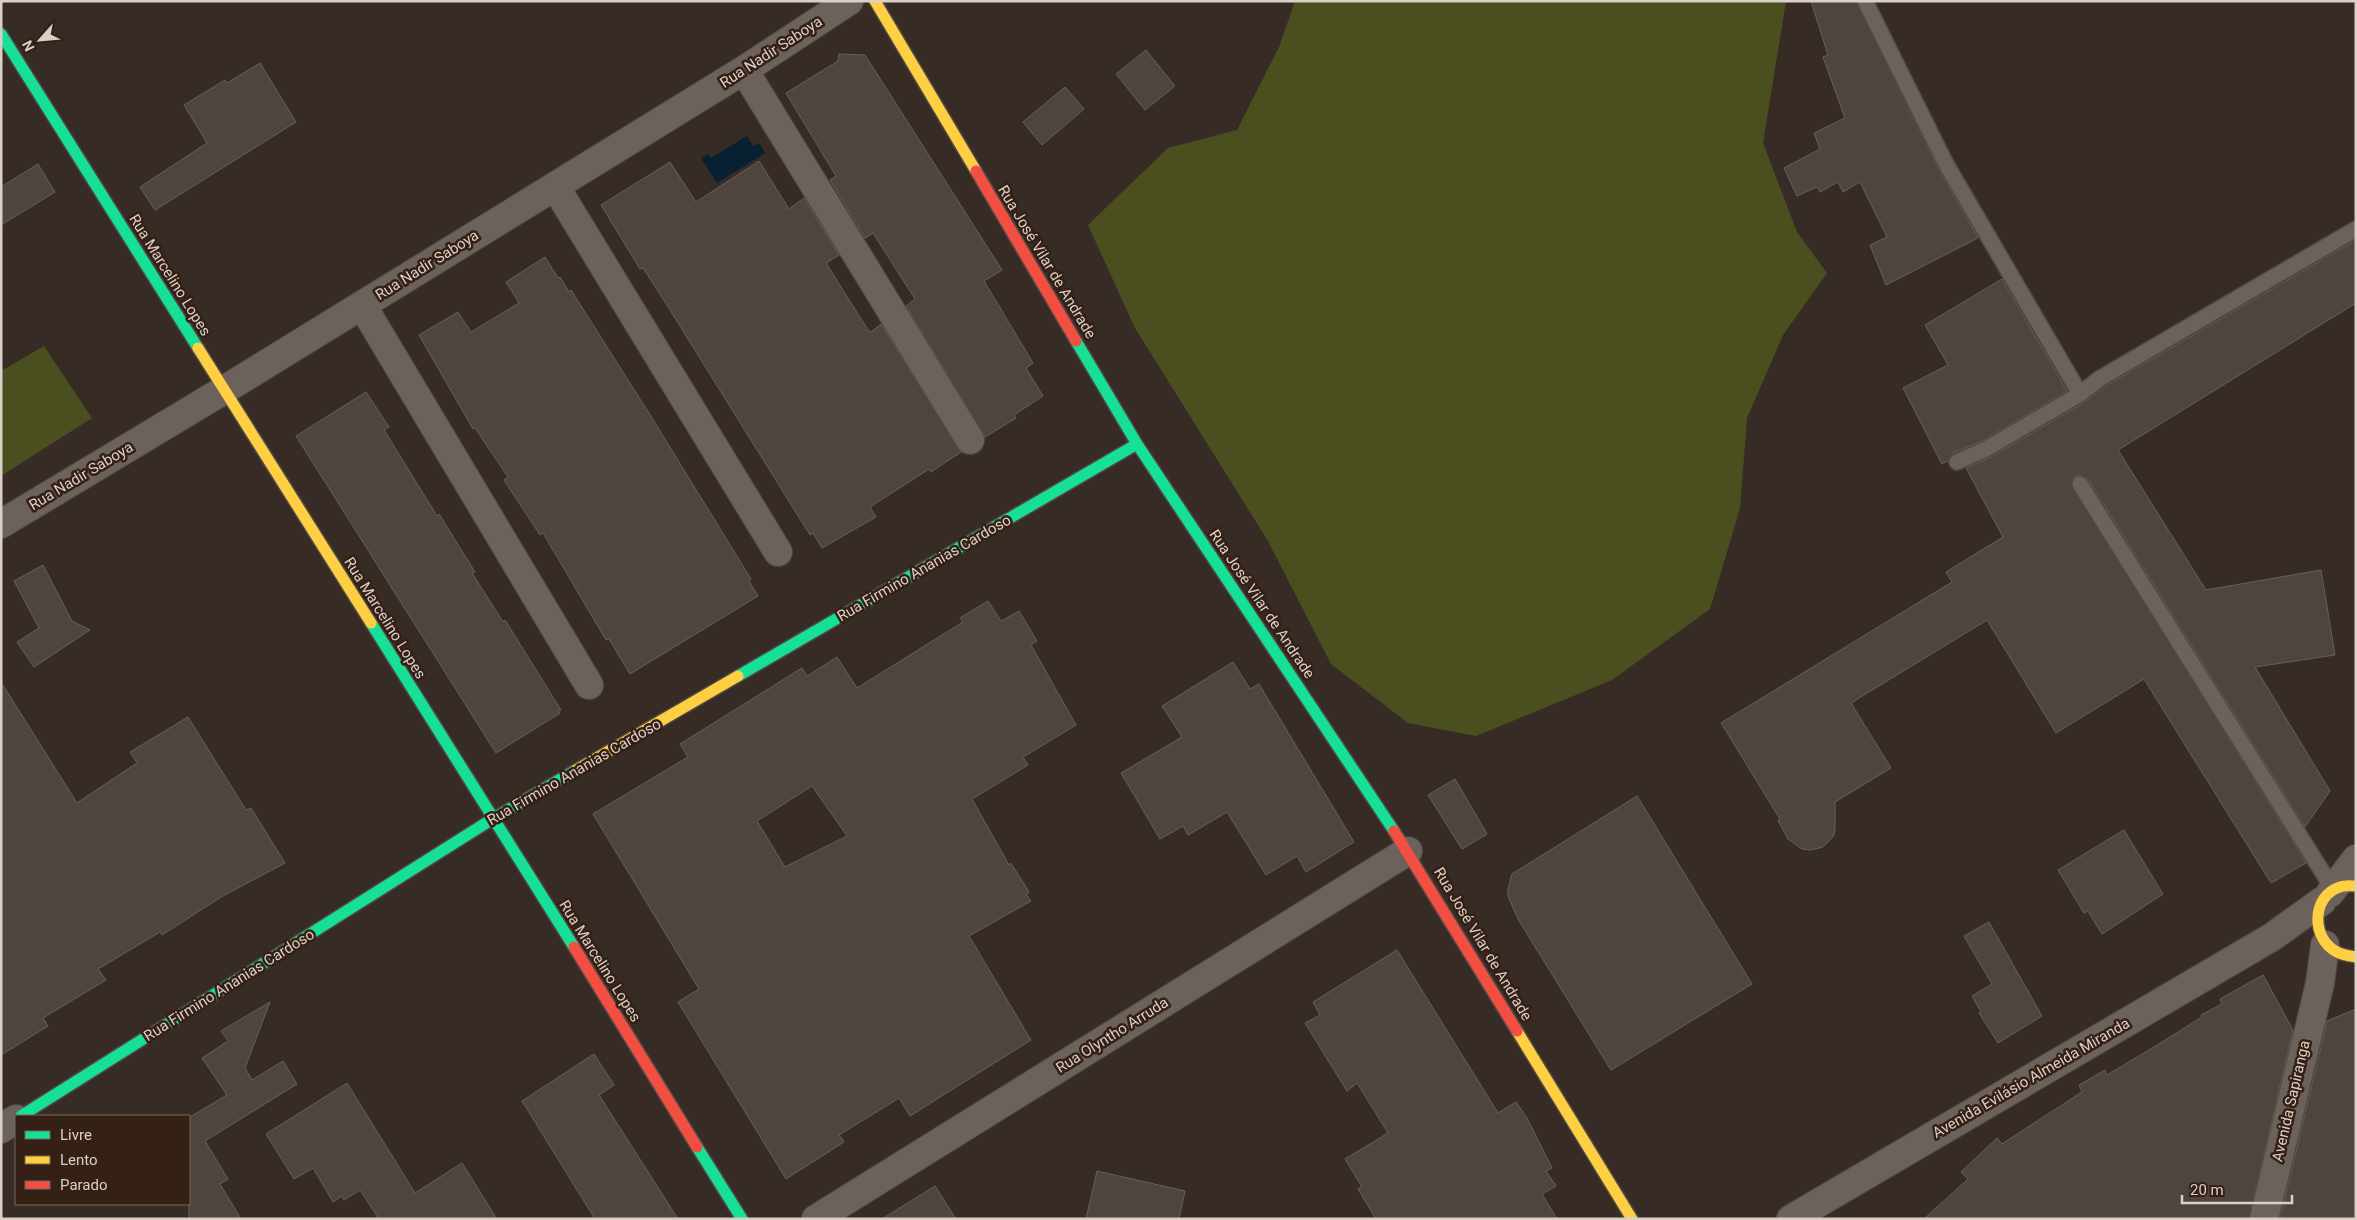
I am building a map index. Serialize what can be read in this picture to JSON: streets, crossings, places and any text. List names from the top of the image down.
{
  "streets": {
    "street": [
      "Rua Nadir Saboya",
      "Rua José Vilar de Andrade",
      "Rua Marcelino Lopes",
      "Rua Firmino Ananias Cardoso",
      "Rua Olyntho Arruda",
      "Avenida Evilásio Almeida Miranda",
      "Avenida Sapiranga"
    ]
  },
  "crossings": [
    ["Rua Nadir Saboya", "Rua Marcelino Lopes"],
    ["Rua José Vilar de Andrade", "Rua Firmino Ananias Cardoso"],
    ["Rua José Vilar de Andrade", "Rua Olyntho Arruda"],
    ["Rua Marcelino Lopes", "Rua Firmino Ananias Cardoso"],
    ["Avenida Evilásio Almeida Miranda", "Avenida Sapiranga"]
  ],
  "legend": ["Livre", "Lento", "Parado"],
  "scale_bar": "20 m",
  "north": "bottom left"
}
